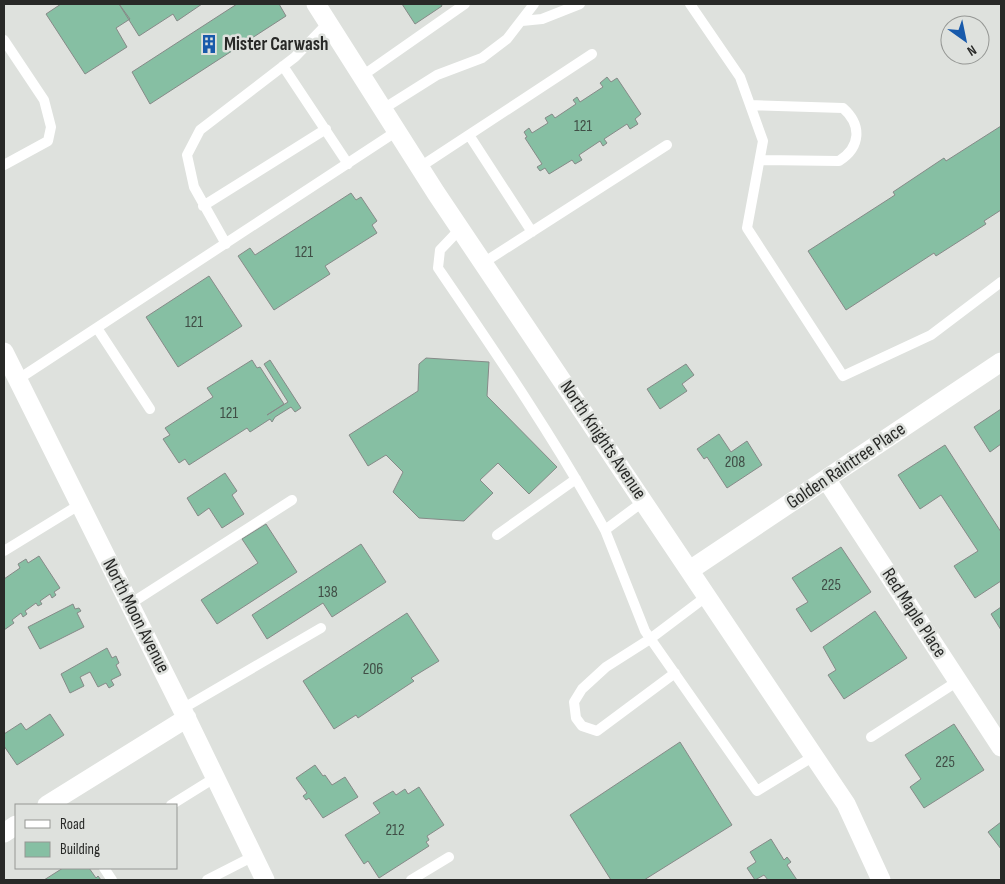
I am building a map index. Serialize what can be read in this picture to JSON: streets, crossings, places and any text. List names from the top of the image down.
{
  "streets": {
    "street": [
      "North Knights Avenue",
      "Golden Raintree Place",
      "Red Maple Place",
      "North Moon Avenue"
    ]
  },
  "crossings": [
    ["North Knights Avenue", "Golden Raintree Place"],
    ["Golden Raintree Place", "Red Maple Place"]
  ],
  "places": {
    "building": ["Mister Carwash"]
  },
  "house_numbers": [
    "121",
    "121",
    "121",
    "121",
    "208",
    "225",
    "138",
    "206",
    "225",
    "212"
  ],
  "legend": ["Road", "Building"],
  "north": "bottom right"
}
